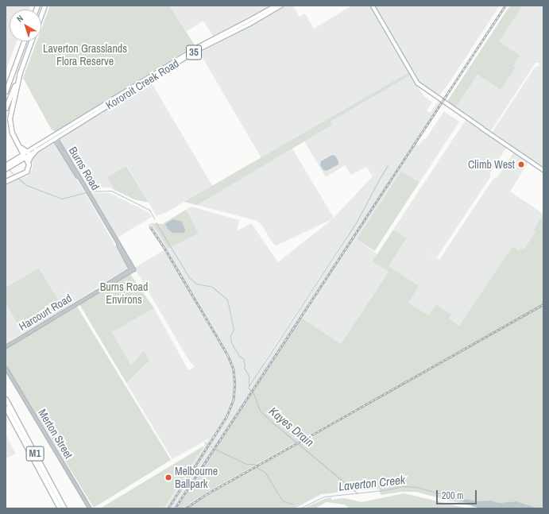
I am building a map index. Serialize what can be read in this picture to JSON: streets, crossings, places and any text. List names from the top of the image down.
{
  "streets": {
    "highway": ["35", "Kororoit Creek Road", "M1"],
    "street": ["Burns Road", "Harcourt Road", "Merton Street"]
  },
  "crossings": [
    ["Kororoit Creek Road", "Burns Road"],
    ["Burns Road", "Harcourt Road"]
  ],
  "water": ["Kayes Drain", "Laverton Creek"],
  "parks": ["Laverton Grasslands Flora Reserve", "Burns Road Environs"],
  "places": ["Climb West", "Melbourne Ballpark"],
  "scale_bar": "200 m",
  "north": "top left"
}
